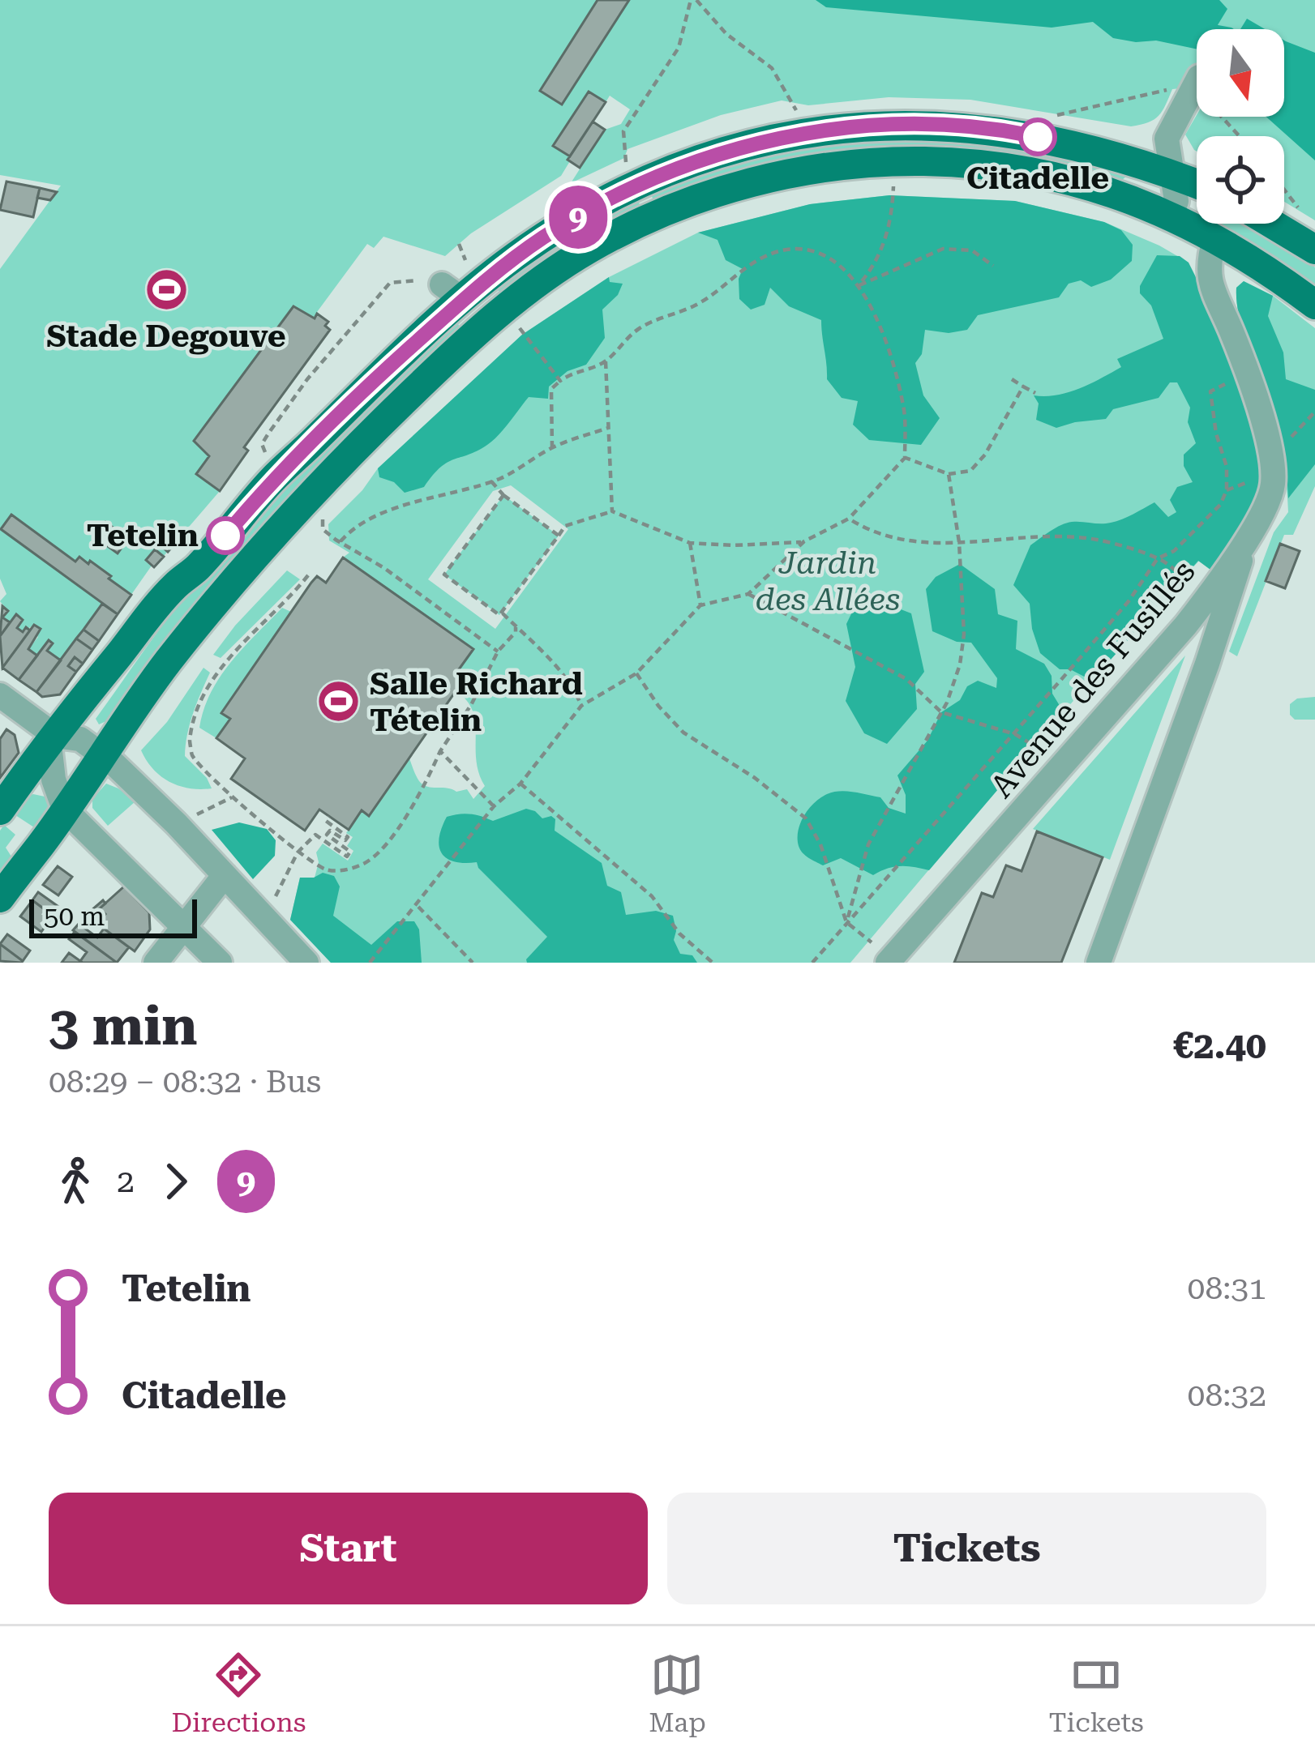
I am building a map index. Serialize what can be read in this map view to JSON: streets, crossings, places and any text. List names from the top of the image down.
{
  "streets": {
    "street": ["Avenue des Fusillés"]
  },
  "parks": ["Jardin des Allées"],
  "places": {
    "other": ["Citadelle", "Tetelin"],
    "sports": ["Stade Degouve", "Salle Richard Tételin"]
  },
  "lines": ["bus line 9"],
  "scale_bar": "50 m",
  "north": "bottom",
  "page": {
    "on_map": "9",
    "scale": "50 m",
    "heading": ["3 min", "08:29 – 08:32 · Bus", "€2.40"],
    "legs": ["2", "9"],
    "list": [
      {
        "name": "Tetelin",
        "value": "08:31"
      },
      {
        "name": "Citadelle",
        "value": "08:32"
      }
    ],
    "buttons": ["Start", "Tickets"],
    "tabs": ["Directions", "Map", "Tickets"]
  }
}
